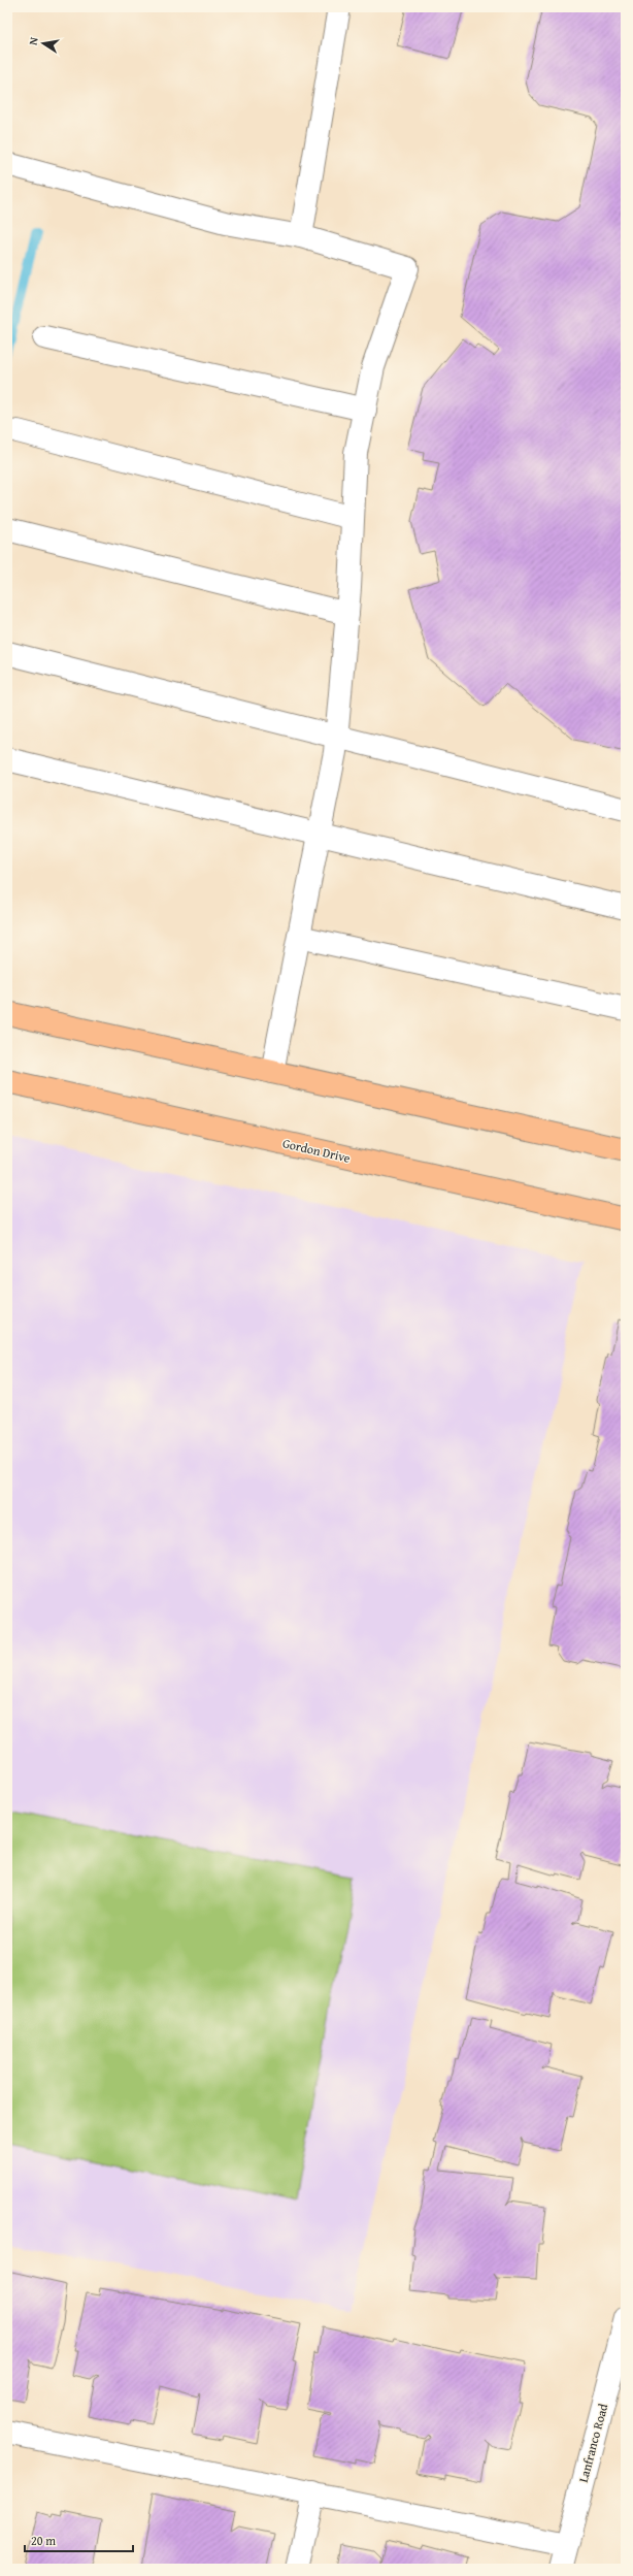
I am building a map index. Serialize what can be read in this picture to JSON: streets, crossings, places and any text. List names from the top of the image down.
{
  "streets": {
    "main road": ["Gordon Drive"],
    "street": ["Lanfranco Road"]
  },
  "scale_bar": "20 m",
  "north": "left"
}
